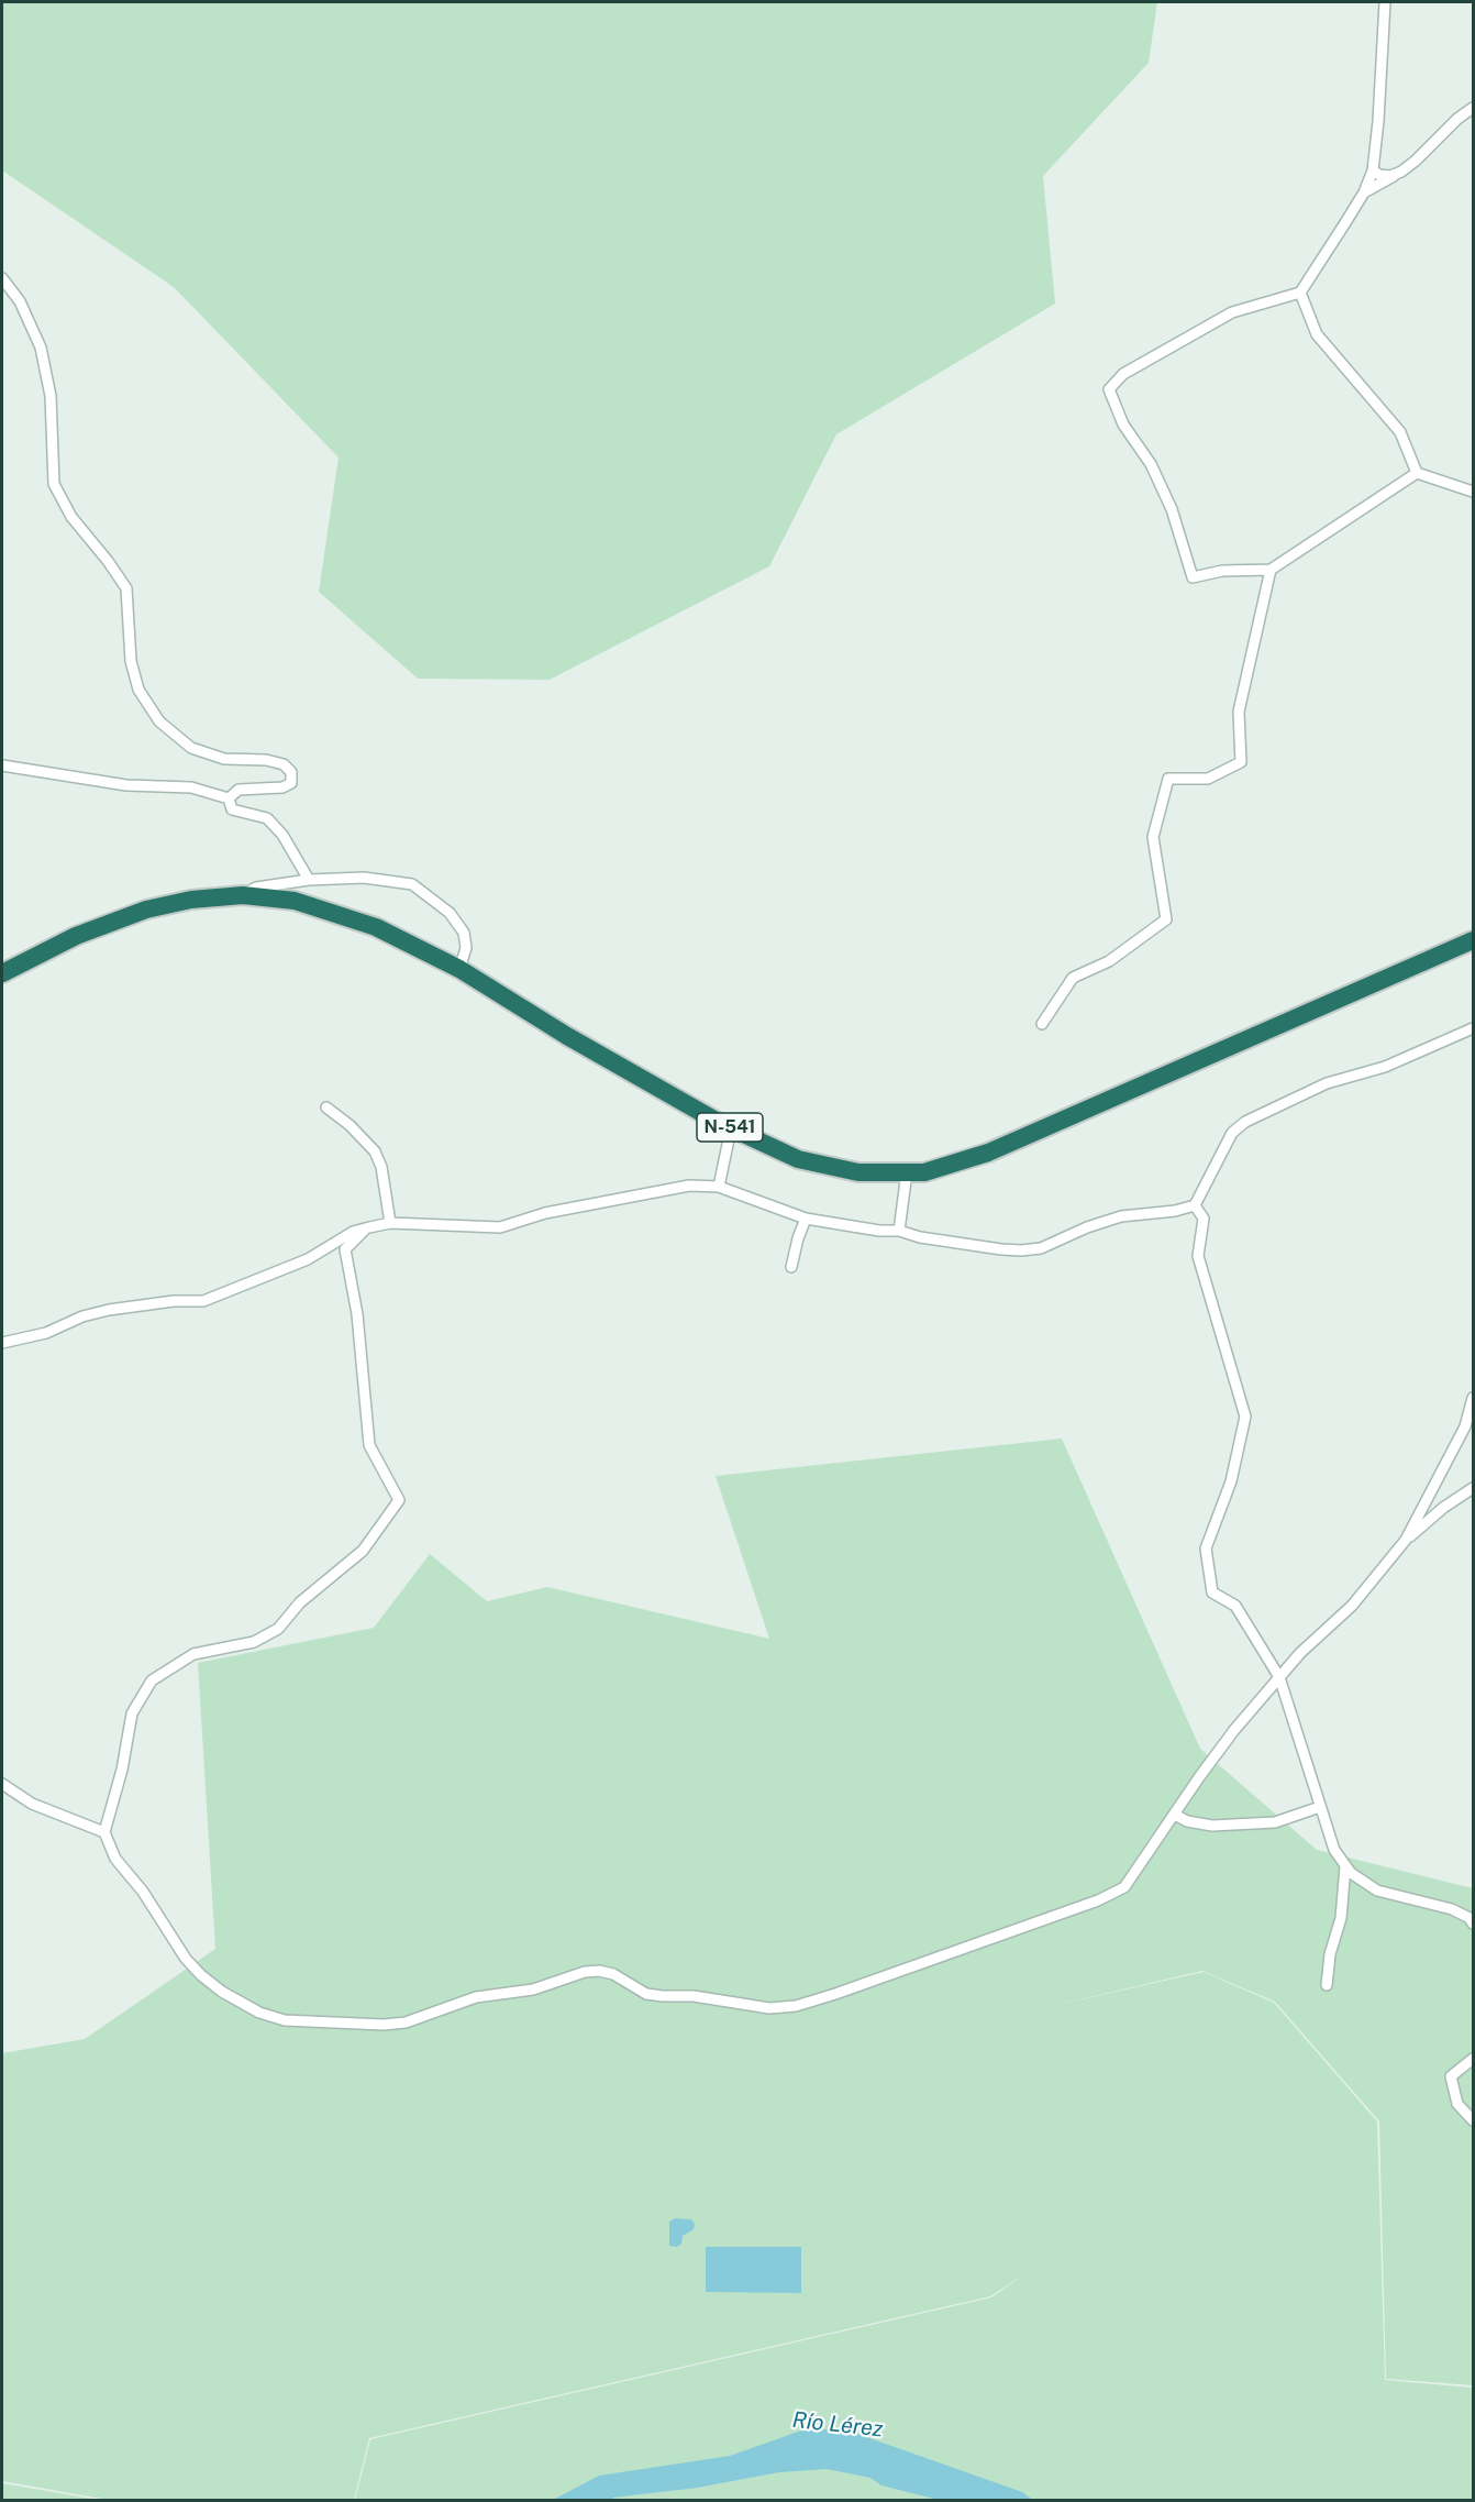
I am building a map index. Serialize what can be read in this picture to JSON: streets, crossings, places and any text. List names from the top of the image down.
{
  "streets": {
    "highway": ["N-541"]
  },
  "water": ["Río Lérez"]
}
